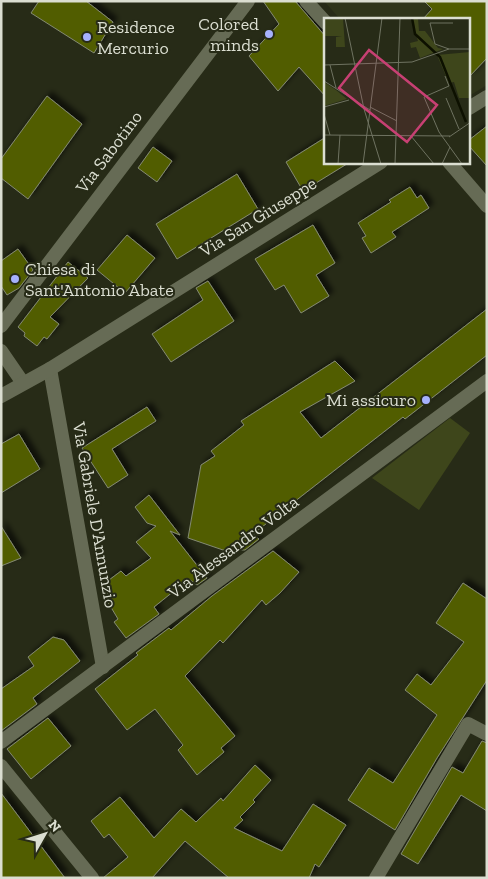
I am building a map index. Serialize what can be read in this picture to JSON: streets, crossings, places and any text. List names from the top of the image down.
{
  "streets": {
    "street": [
      "Via Sabotino",
      "Via San Giuseppe",
      "Via Gabriele D'Annunzio",
      "Via Alessandro Volta"
    ]
  },
  "crossings": [
    ["Via San Giuseppe", "Via Gabriele D'Annunzio"],
    ["Via Gabriele D'Annunzio", "Via Alessandro Volta"]
  ],
  "places": [
    "Colored minds",
    "Residence Mercurio",
    "Chiesa di Sant'Antonio Abate",
    "Mi assicuro"
  ],
  "north": "top right"
}
